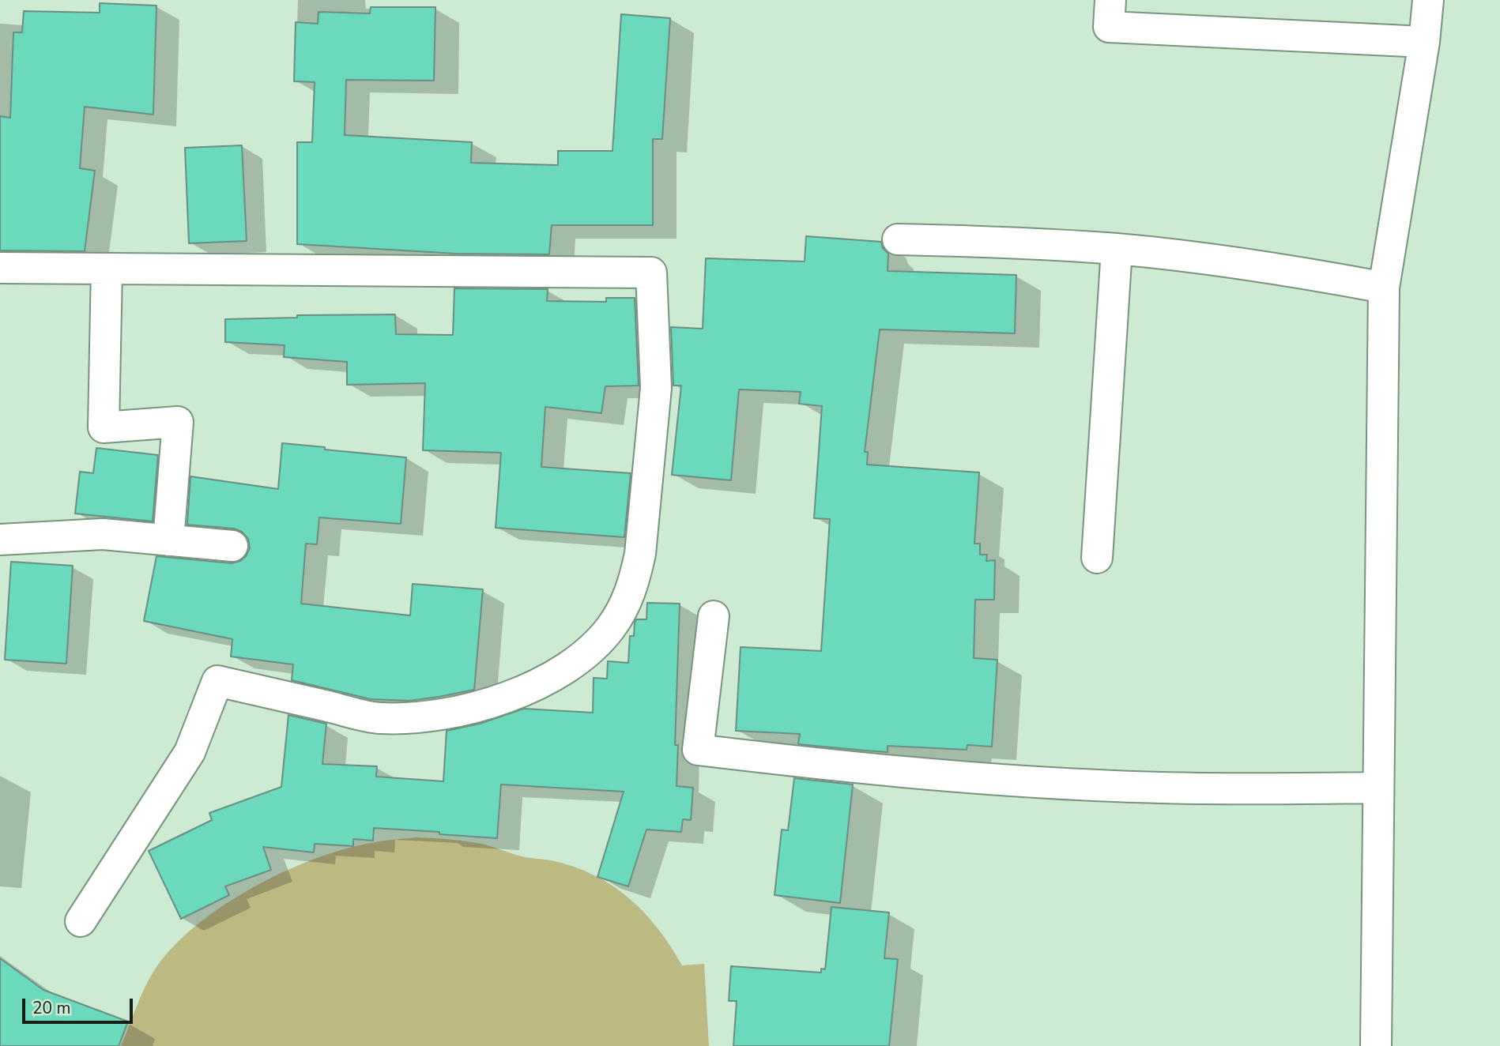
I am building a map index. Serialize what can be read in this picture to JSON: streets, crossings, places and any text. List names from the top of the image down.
{
  "scale_bar": "20 m"
}
